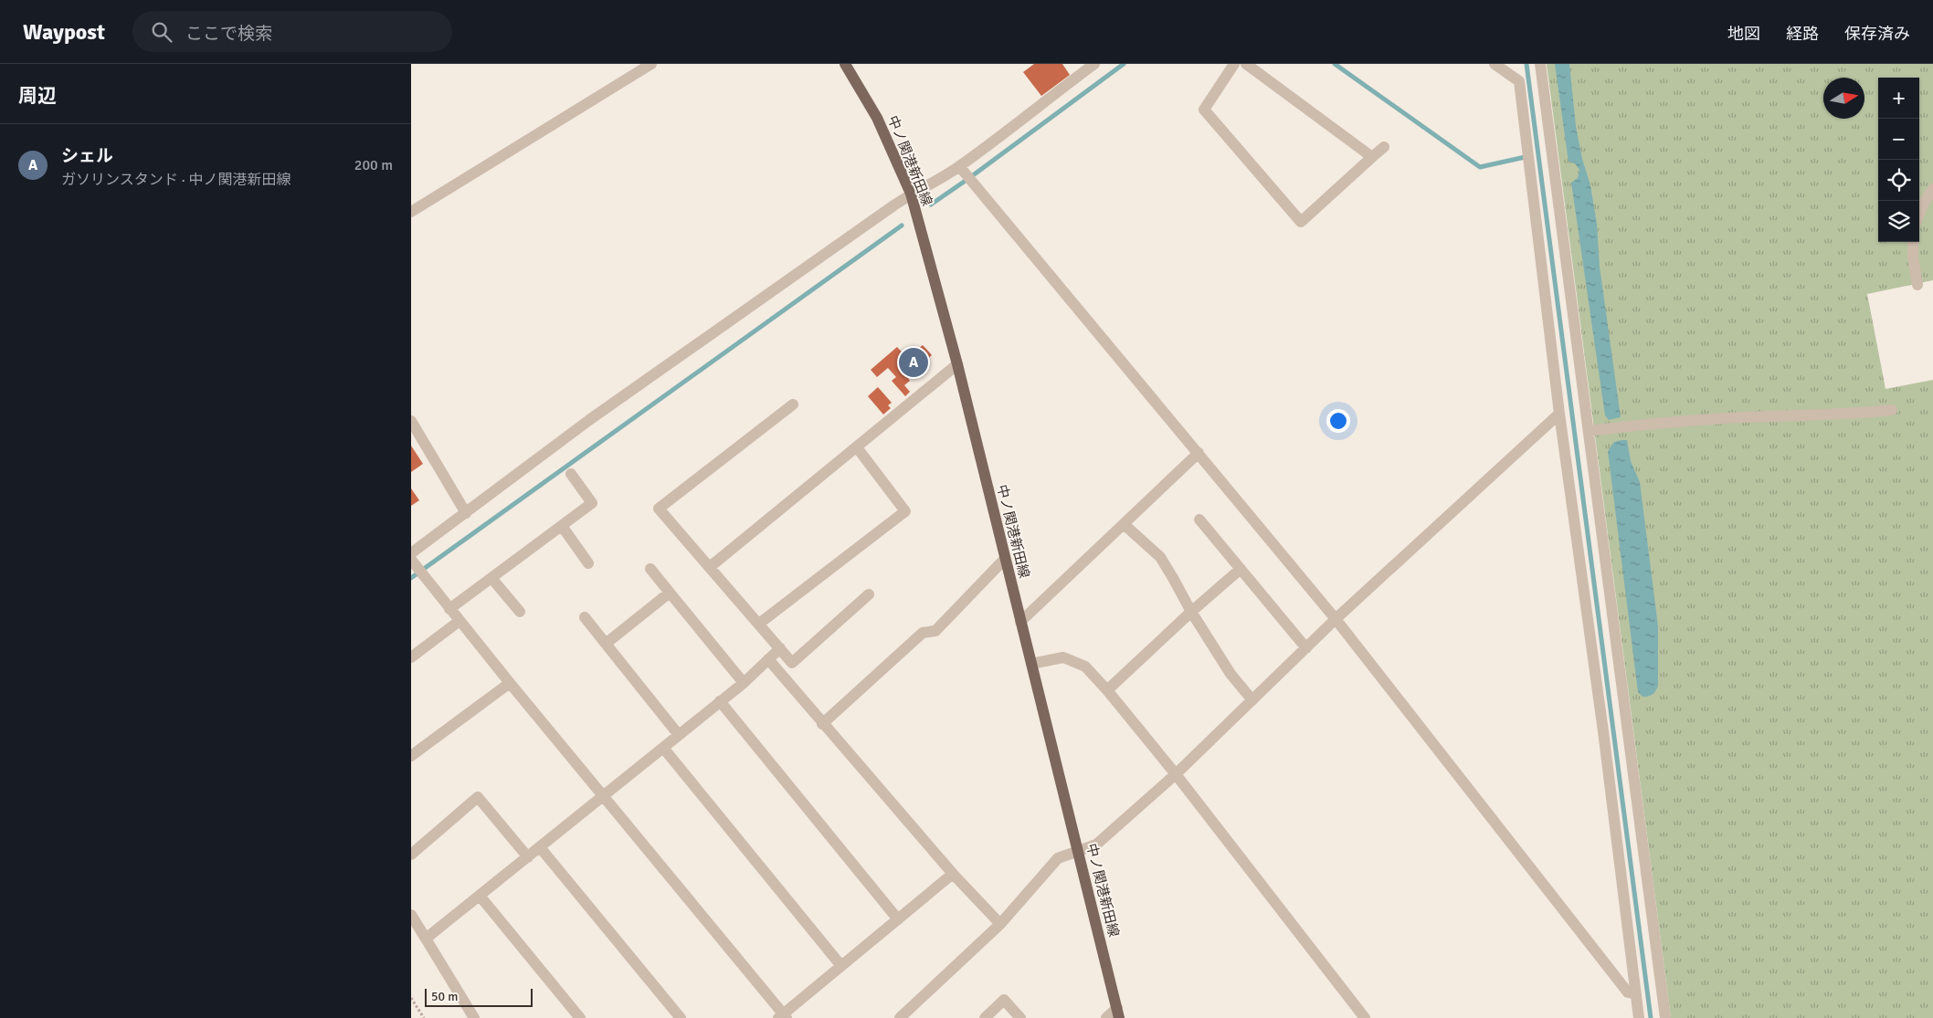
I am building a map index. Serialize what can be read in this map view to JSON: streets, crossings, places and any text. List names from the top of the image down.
{
  "streets": {
    "main road": ["中ノ関港新田線"]
  },
  "scale_bar": "50 m",
  "north": "right",
  "page": {
    "header": "Waypost",
    "search": "ここで検索",
    "nav": ["地図", "経路", "保存済み"],
    "heading": "周辺",
    "map_buttons": ["+", "−"],
    "list": [
      {
        "mark": "A",
        "name": "シェル",
        "note": "ガソリンスタンド · 中ノ関港新田線",
        "value": "200 m"
      }
    ],
    "pins": "A",
    "scale": "50 m"
  }
}
